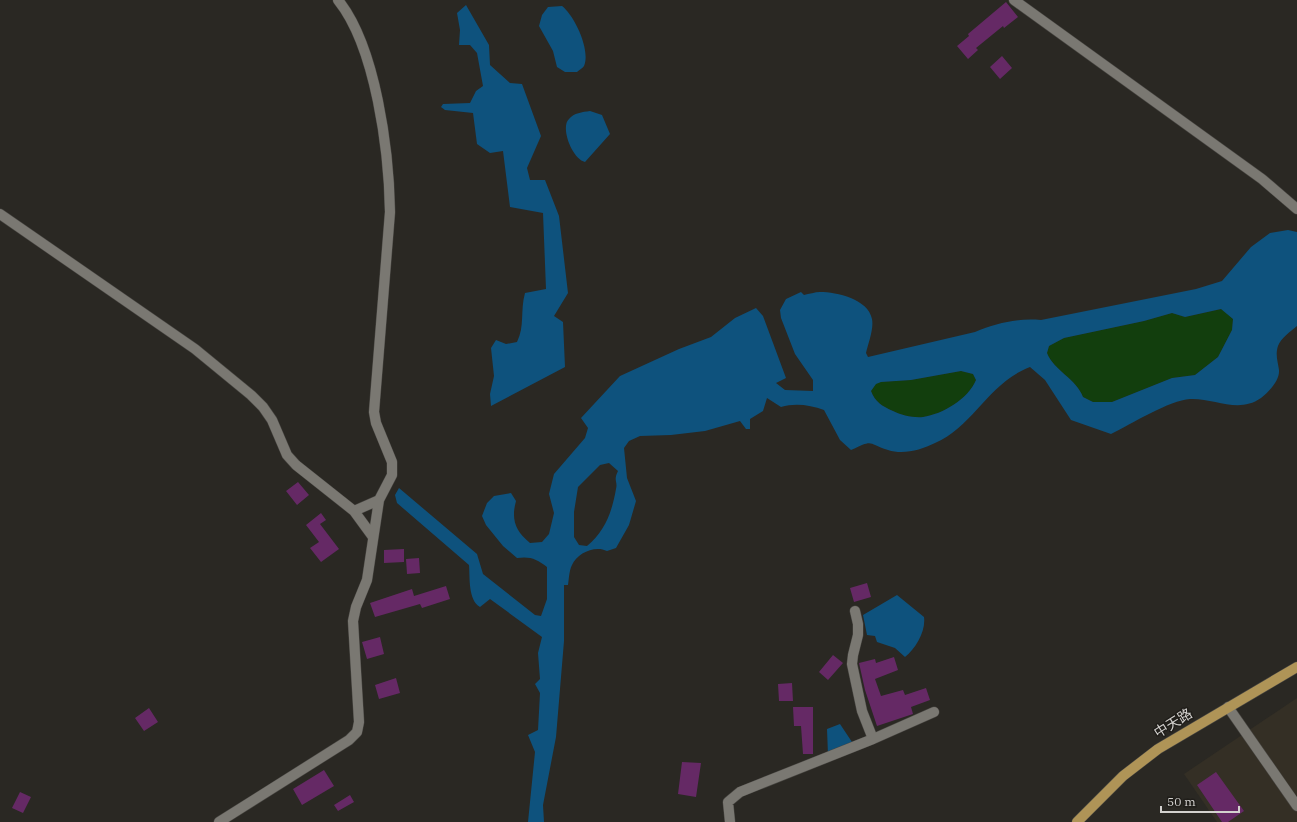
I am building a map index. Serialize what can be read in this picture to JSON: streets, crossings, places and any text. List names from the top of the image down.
{
  "streets": {
    "main road": ["中天路"]
  },
  "scale_bar": "50 m"
}
